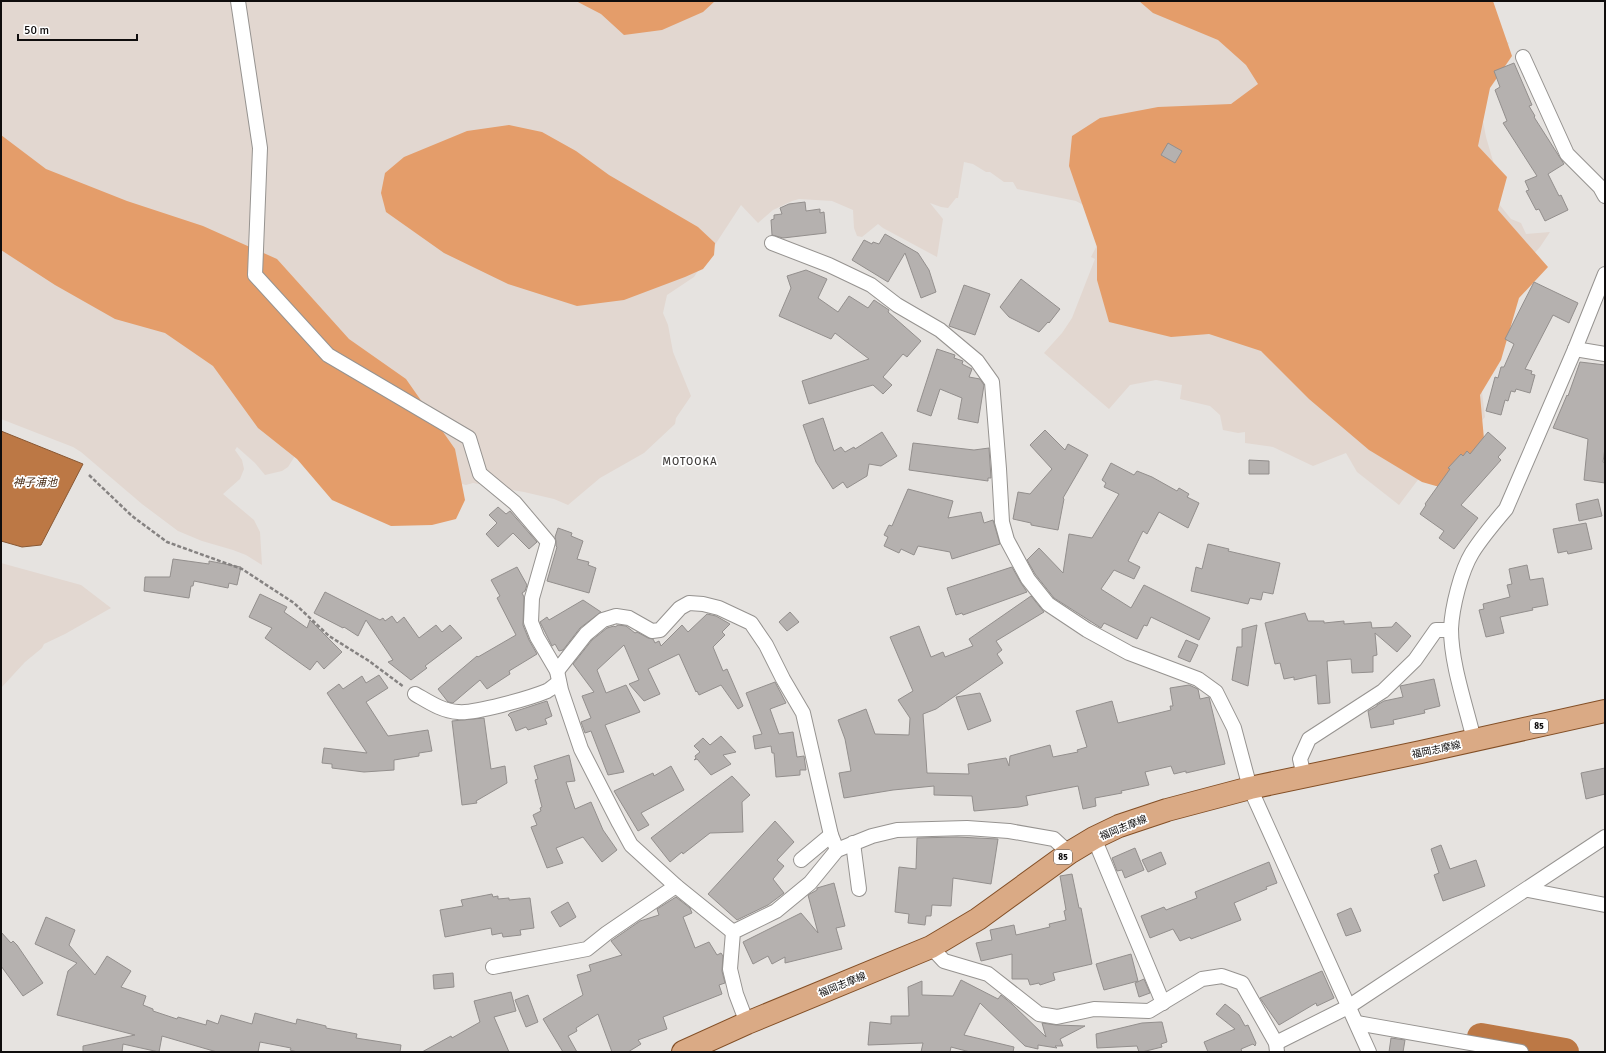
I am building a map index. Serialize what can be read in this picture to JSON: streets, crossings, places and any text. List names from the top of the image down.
{
  "streets": {
    "main road": ["85", "福岡志摩線"]
  },
  "districts": ["MOTOOKA"],
  "water": ["神子浦池"],
  "scale_bar": "50 m"
}
